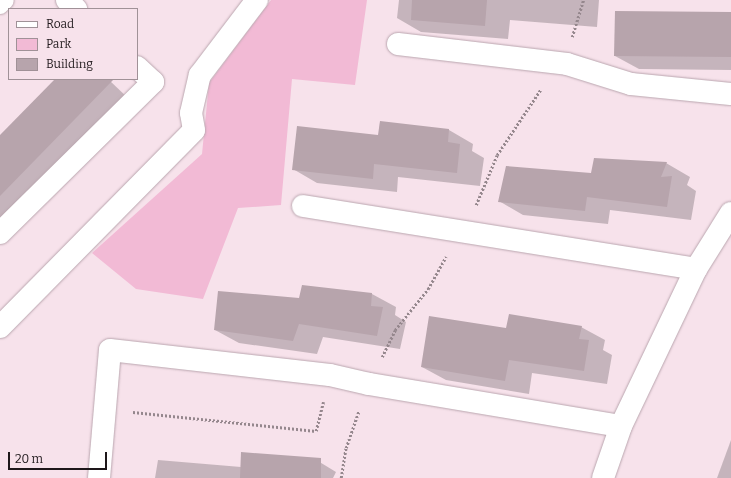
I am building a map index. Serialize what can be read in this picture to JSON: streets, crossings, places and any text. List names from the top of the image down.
{
  "legend": ["Road", "Park", "Building"],
  "scale_bar": "20 m"
}
